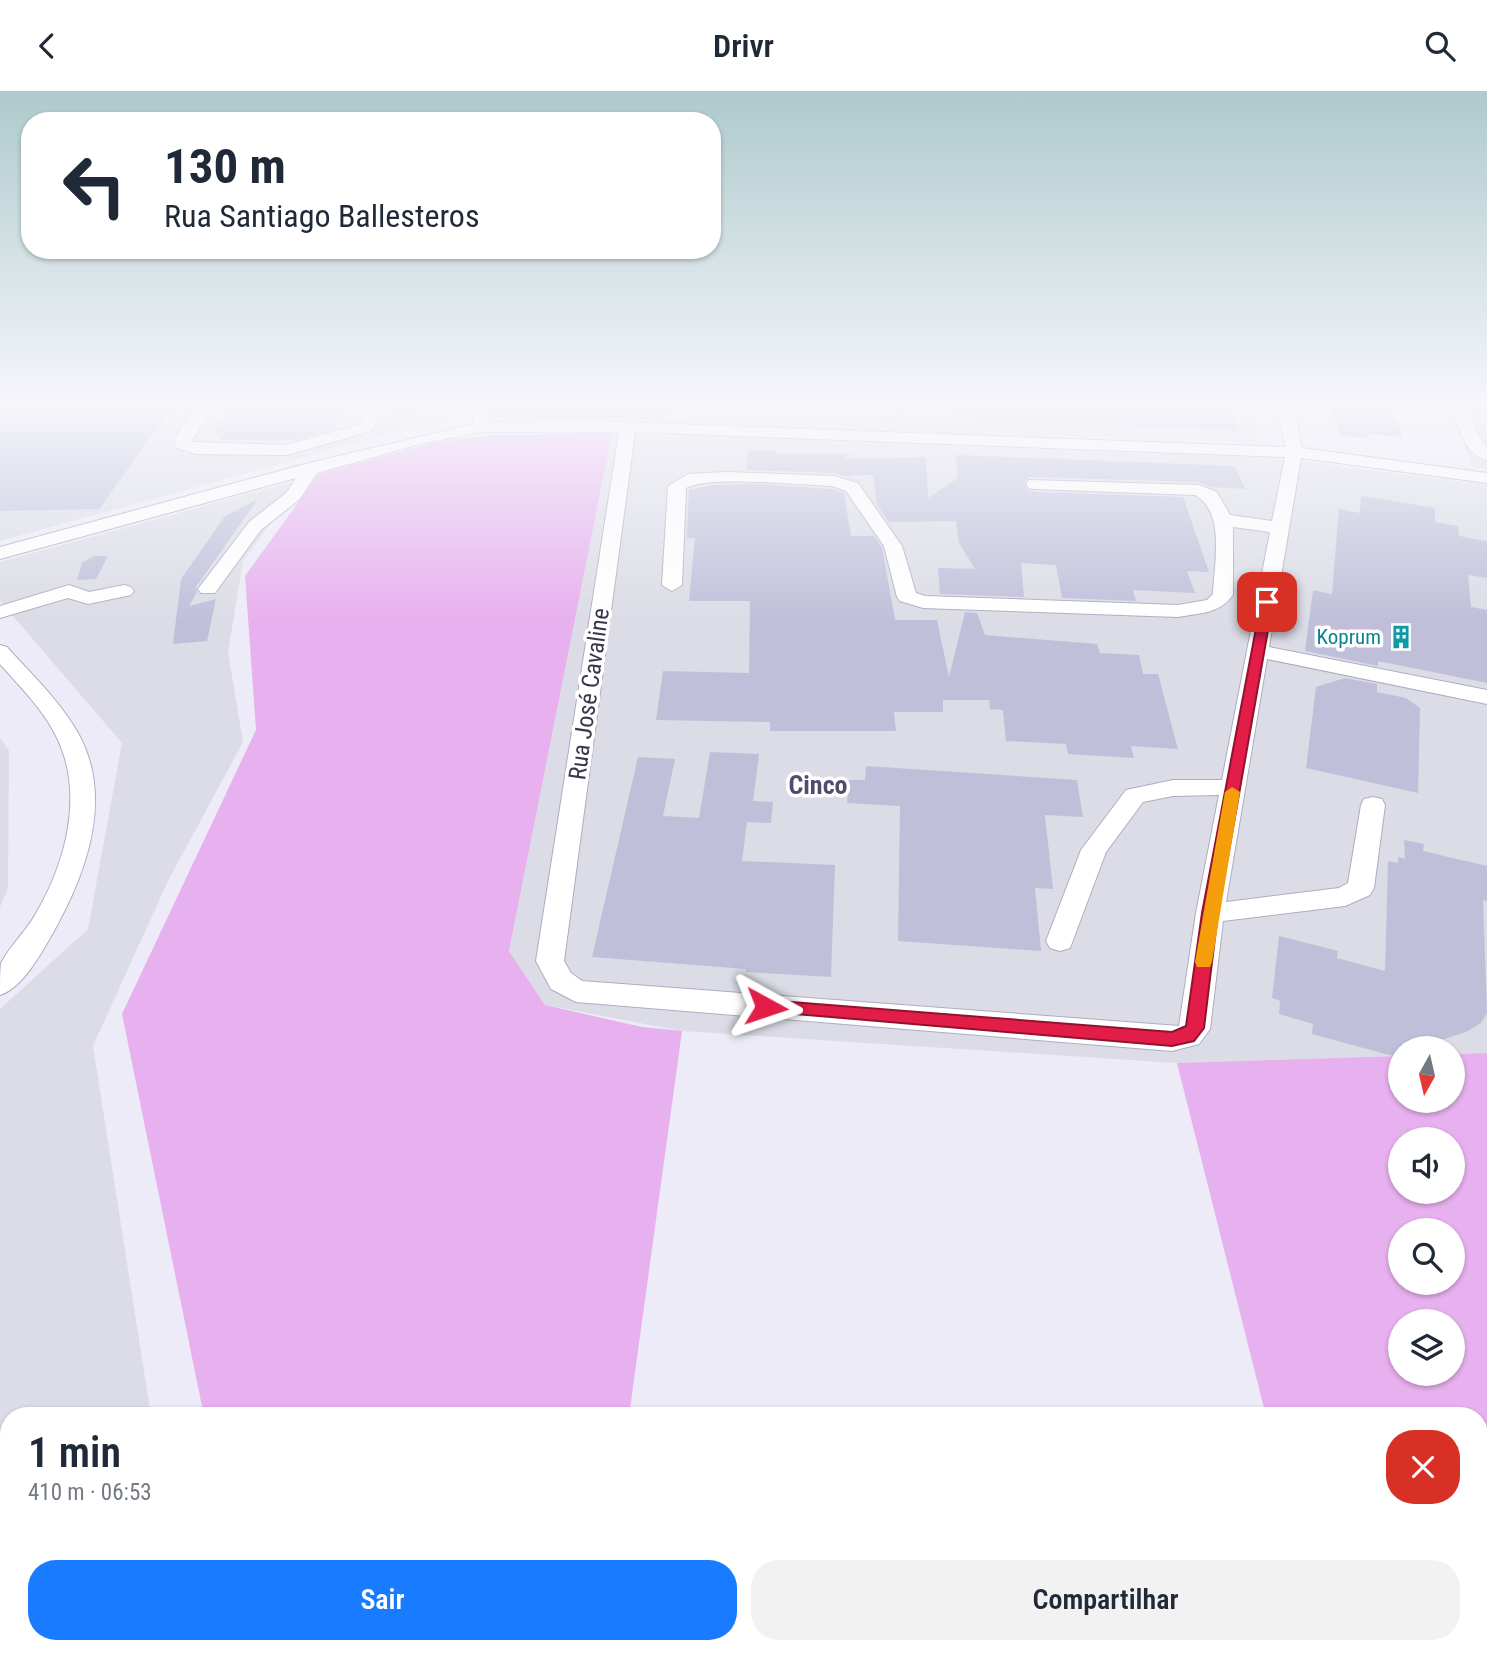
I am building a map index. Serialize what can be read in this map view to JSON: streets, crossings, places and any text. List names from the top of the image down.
{
  "streets": {
    "street": ["Rua José Cavaline"]
  },
  "districts": ["Cinco"],
  "places": {
    "building": ["Koprum"]
  },
  "north": "bottom",
  "page": {
    "header": "Drivr",
    "turn": ["130 m", "Rua Santiago Ballesteros"],
    "heading": ["1 min", "410 m · 06:53"],
    "buttons": ["Sair", "Compartilhar"]
  }
}
